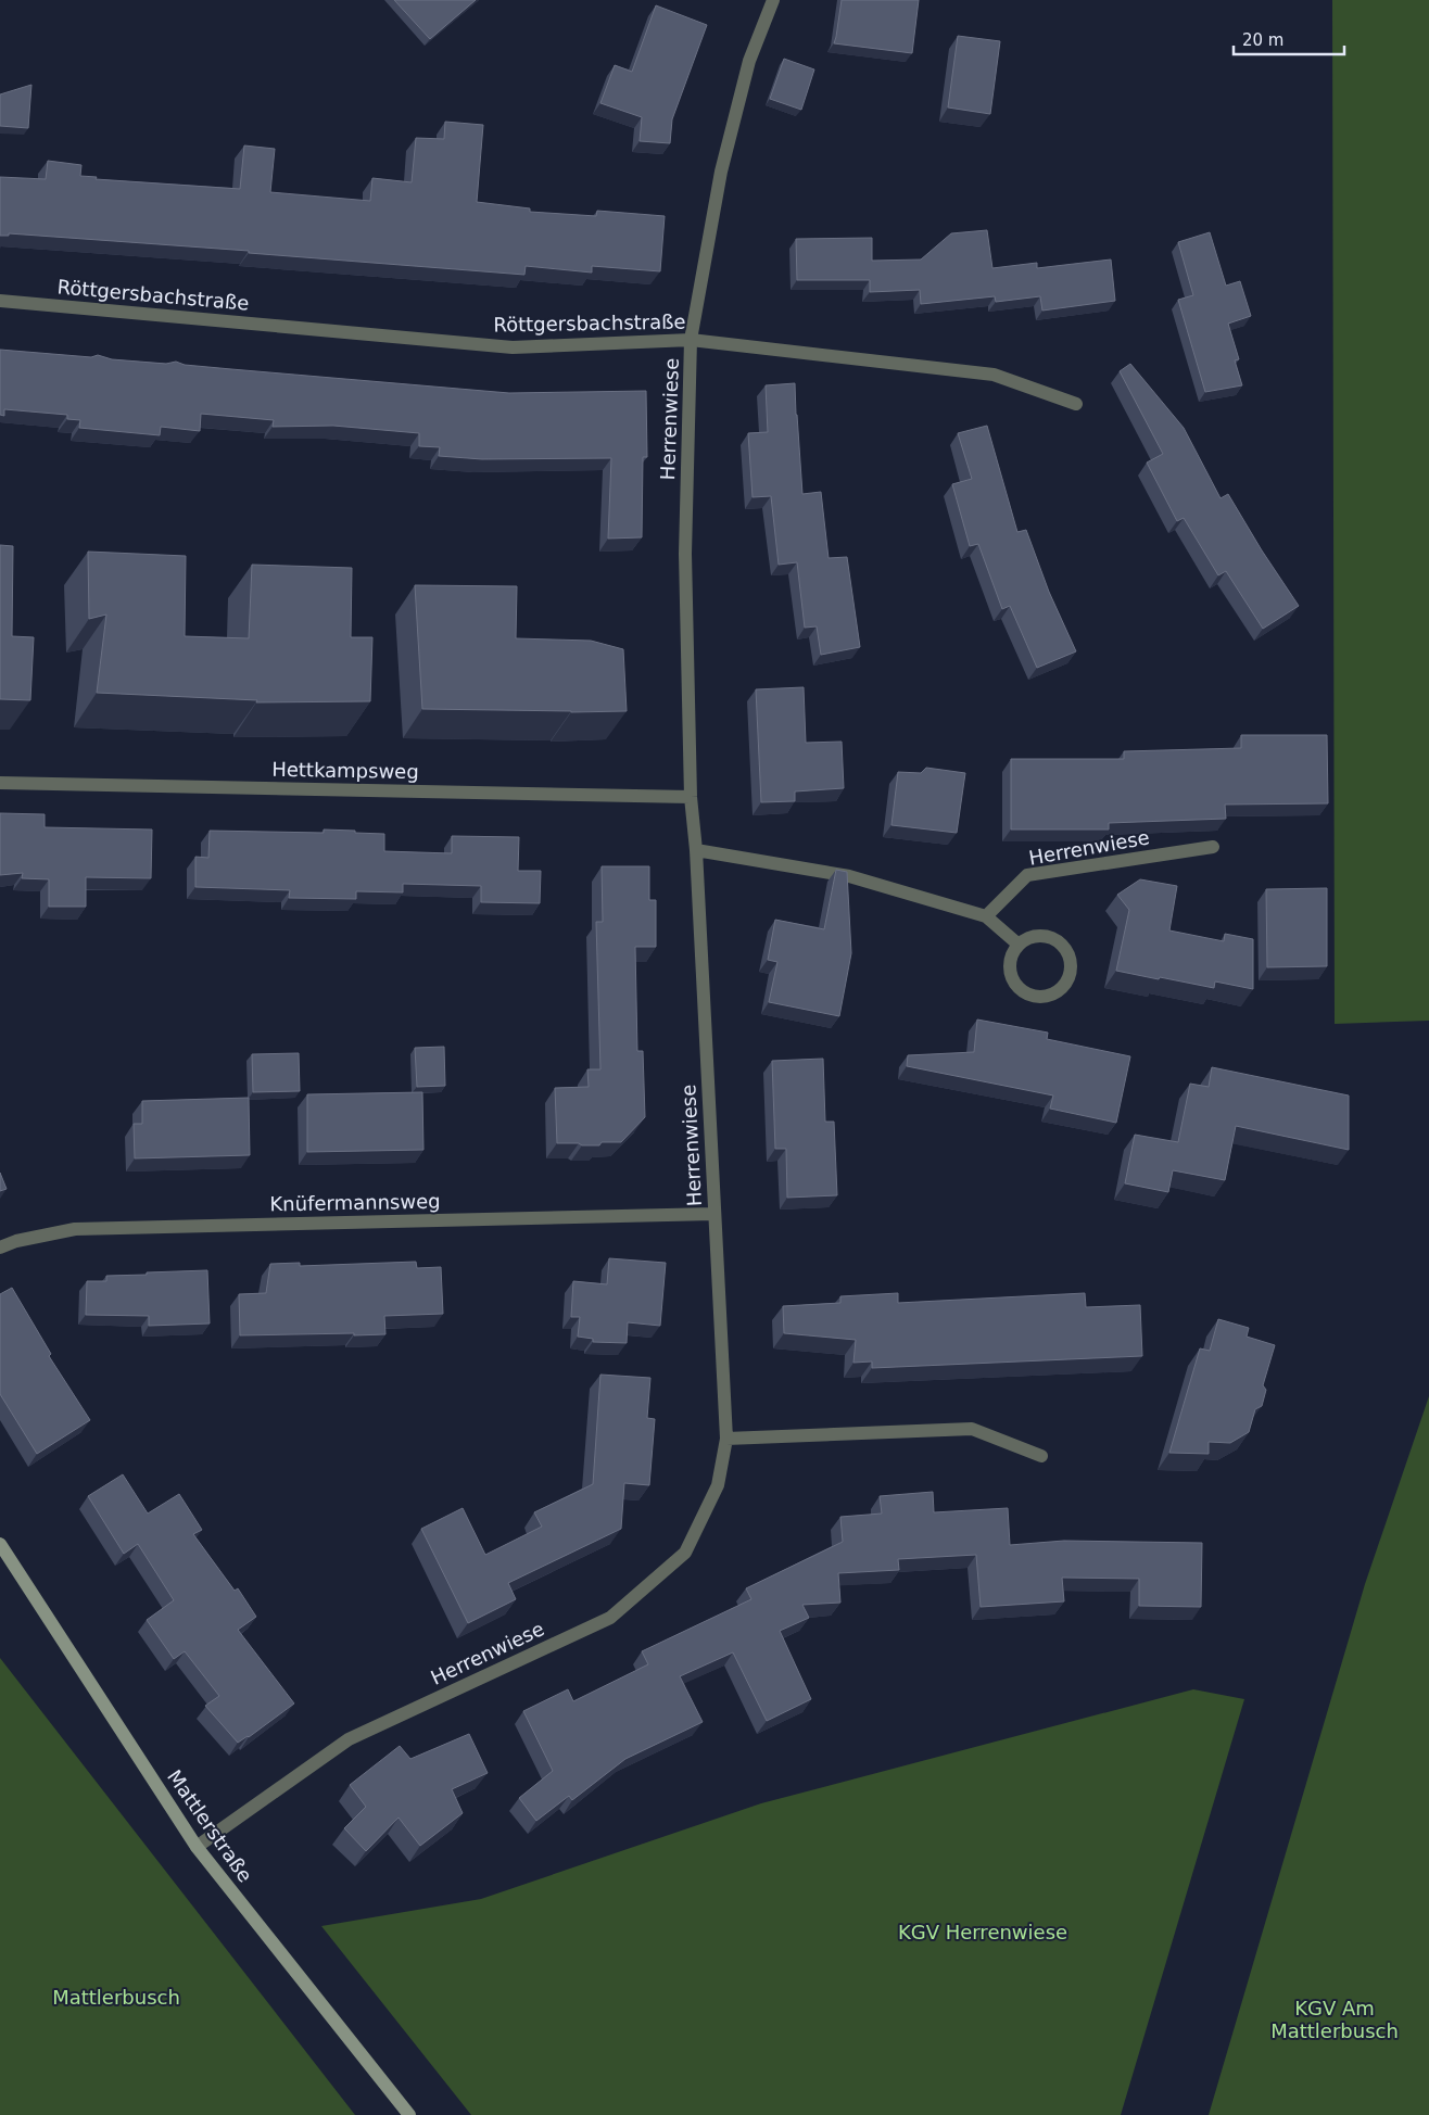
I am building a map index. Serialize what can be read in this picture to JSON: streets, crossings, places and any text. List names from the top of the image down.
{
  "streets": {
    "street": [
      "Röttgersbachstraße",
      "Herrenwiese",
      "Hettkampsweg",
      "Knüfermannsweg",
      "Mattlerstraße"
    ]
  },
  "crossings": [
    ["Röttgersbachstraße", "Herrenwiese"],
    ["Herrenwiese", "Hettkampsweg"],
    ["Herrenwiese", "Knüfermannsweg"],
    ["Herrenwiese", "Mattlerstraße"]
  ],
  "parks": ["KGV Herrenwiese", "Mattlerbusch", "KGV Am Mattlerbusch"],
  "scale_bar": "20 m"
}
